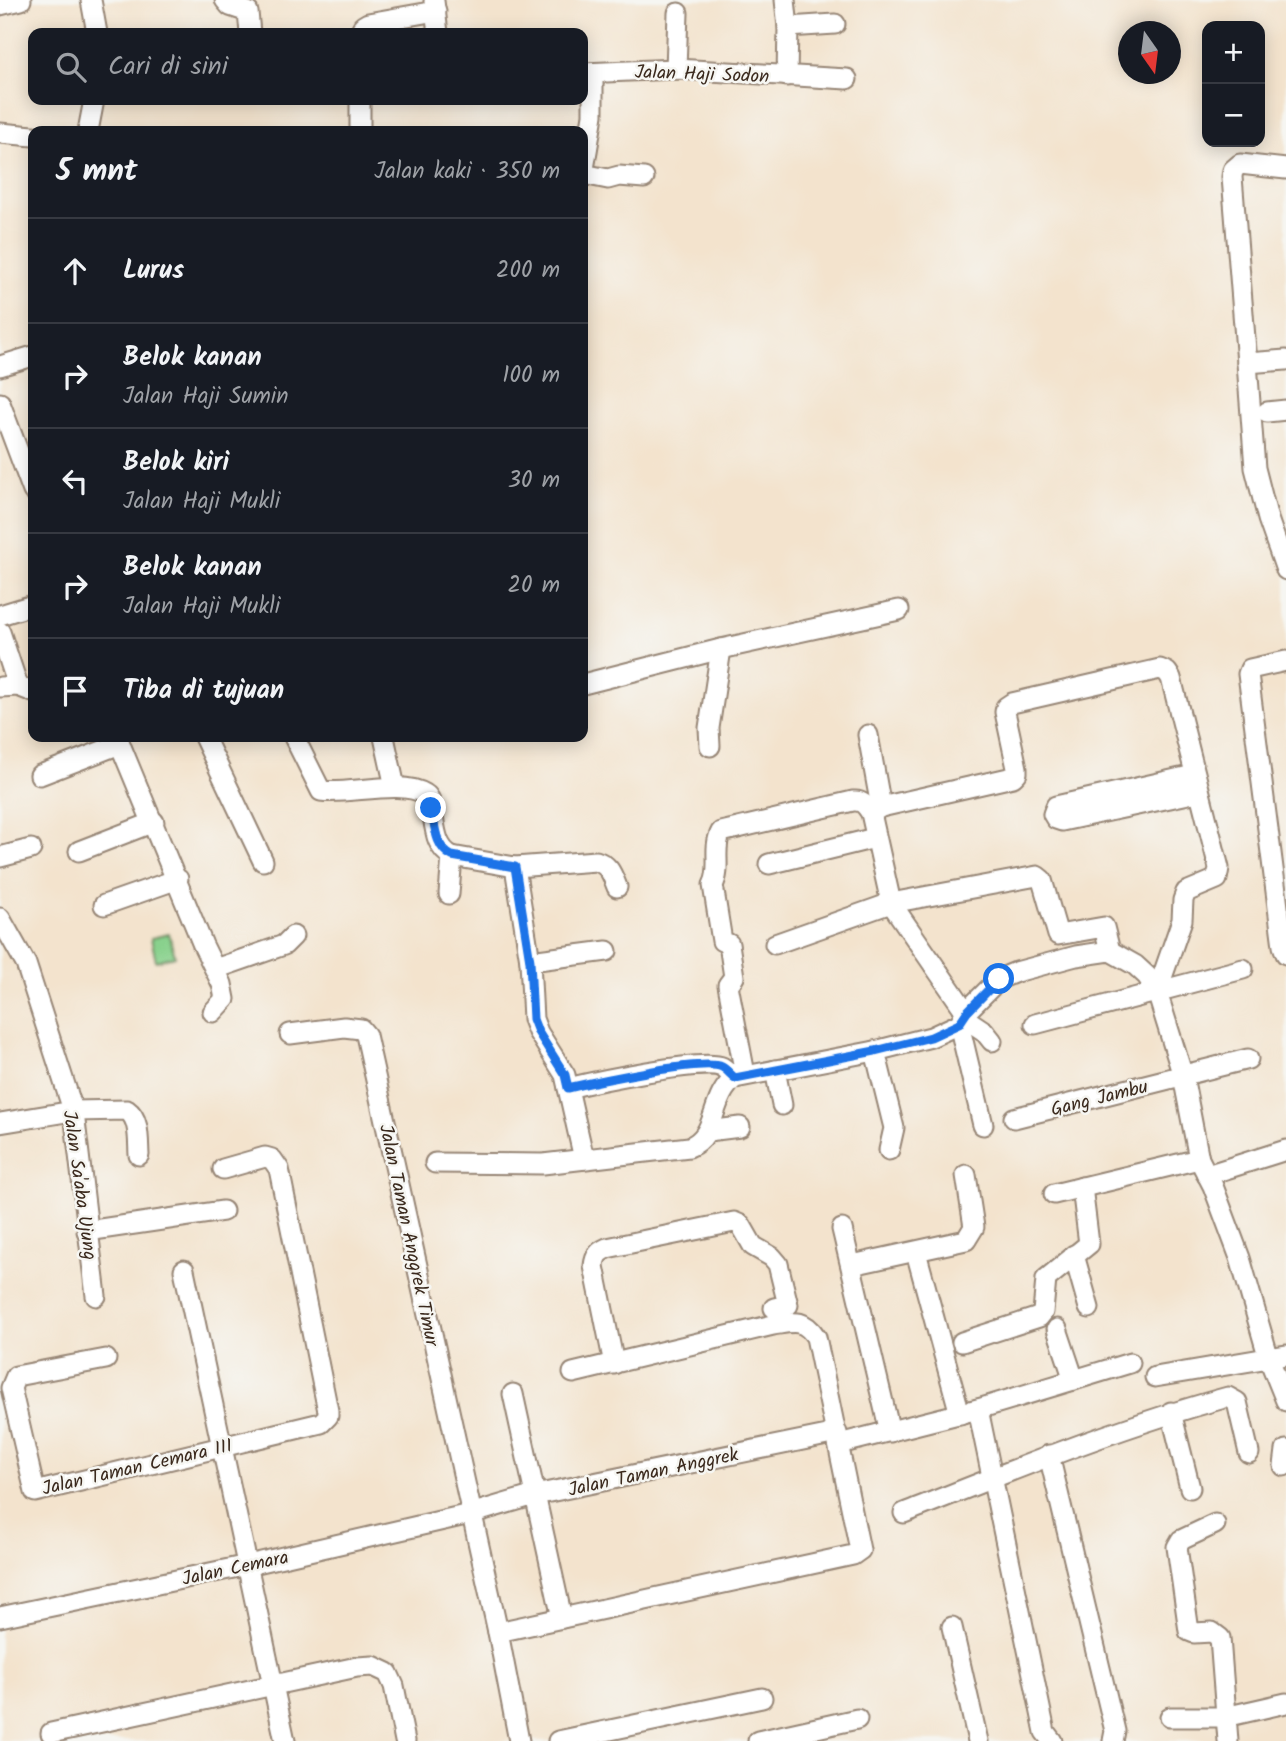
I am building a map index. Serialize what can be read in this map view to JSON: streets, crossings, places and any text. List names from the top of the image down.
{
  "streets": {
    "street": [
      "Jalan Haji Sodon",
      "Gang Jambu",
      "Jalan Sa'aba Ujung",
      "Jalan Taman Anggrek Timur",
      "Jalan Taman Cemara III",
      "Jalan Taman Anggrek",
      "Jalan Cemara"
    ]
  },
  "crossings": [
    ["Jalan Taman Anggrek Timur", "Jalan Taman Anggrek"],
    ["Jalan Taman Anggrek Timur", "Jalan Cemara"],
    ["Jalan Taman Anggrek", "Jalan Cemara"]
  ],
  "north": "bottom",
  "page": {
    "map_buttons": ["+", "−"],
    "search": "Cari di sini",
    "heading": ["5 mnt", "Jalan kaki · 350 m"],
    "list": [
      ["Lurus", "200 m"],
      ["Belok kanan", "Jalan Haji Sumin", "100 m"],
      ["Belok kiri", "Jalan Haji Mukli", "30 m"],
      ["Belok kanan", "Jalan Haji Mukli", "20 m"],
      "Tiba di tujuan"
    ]
  }
}
